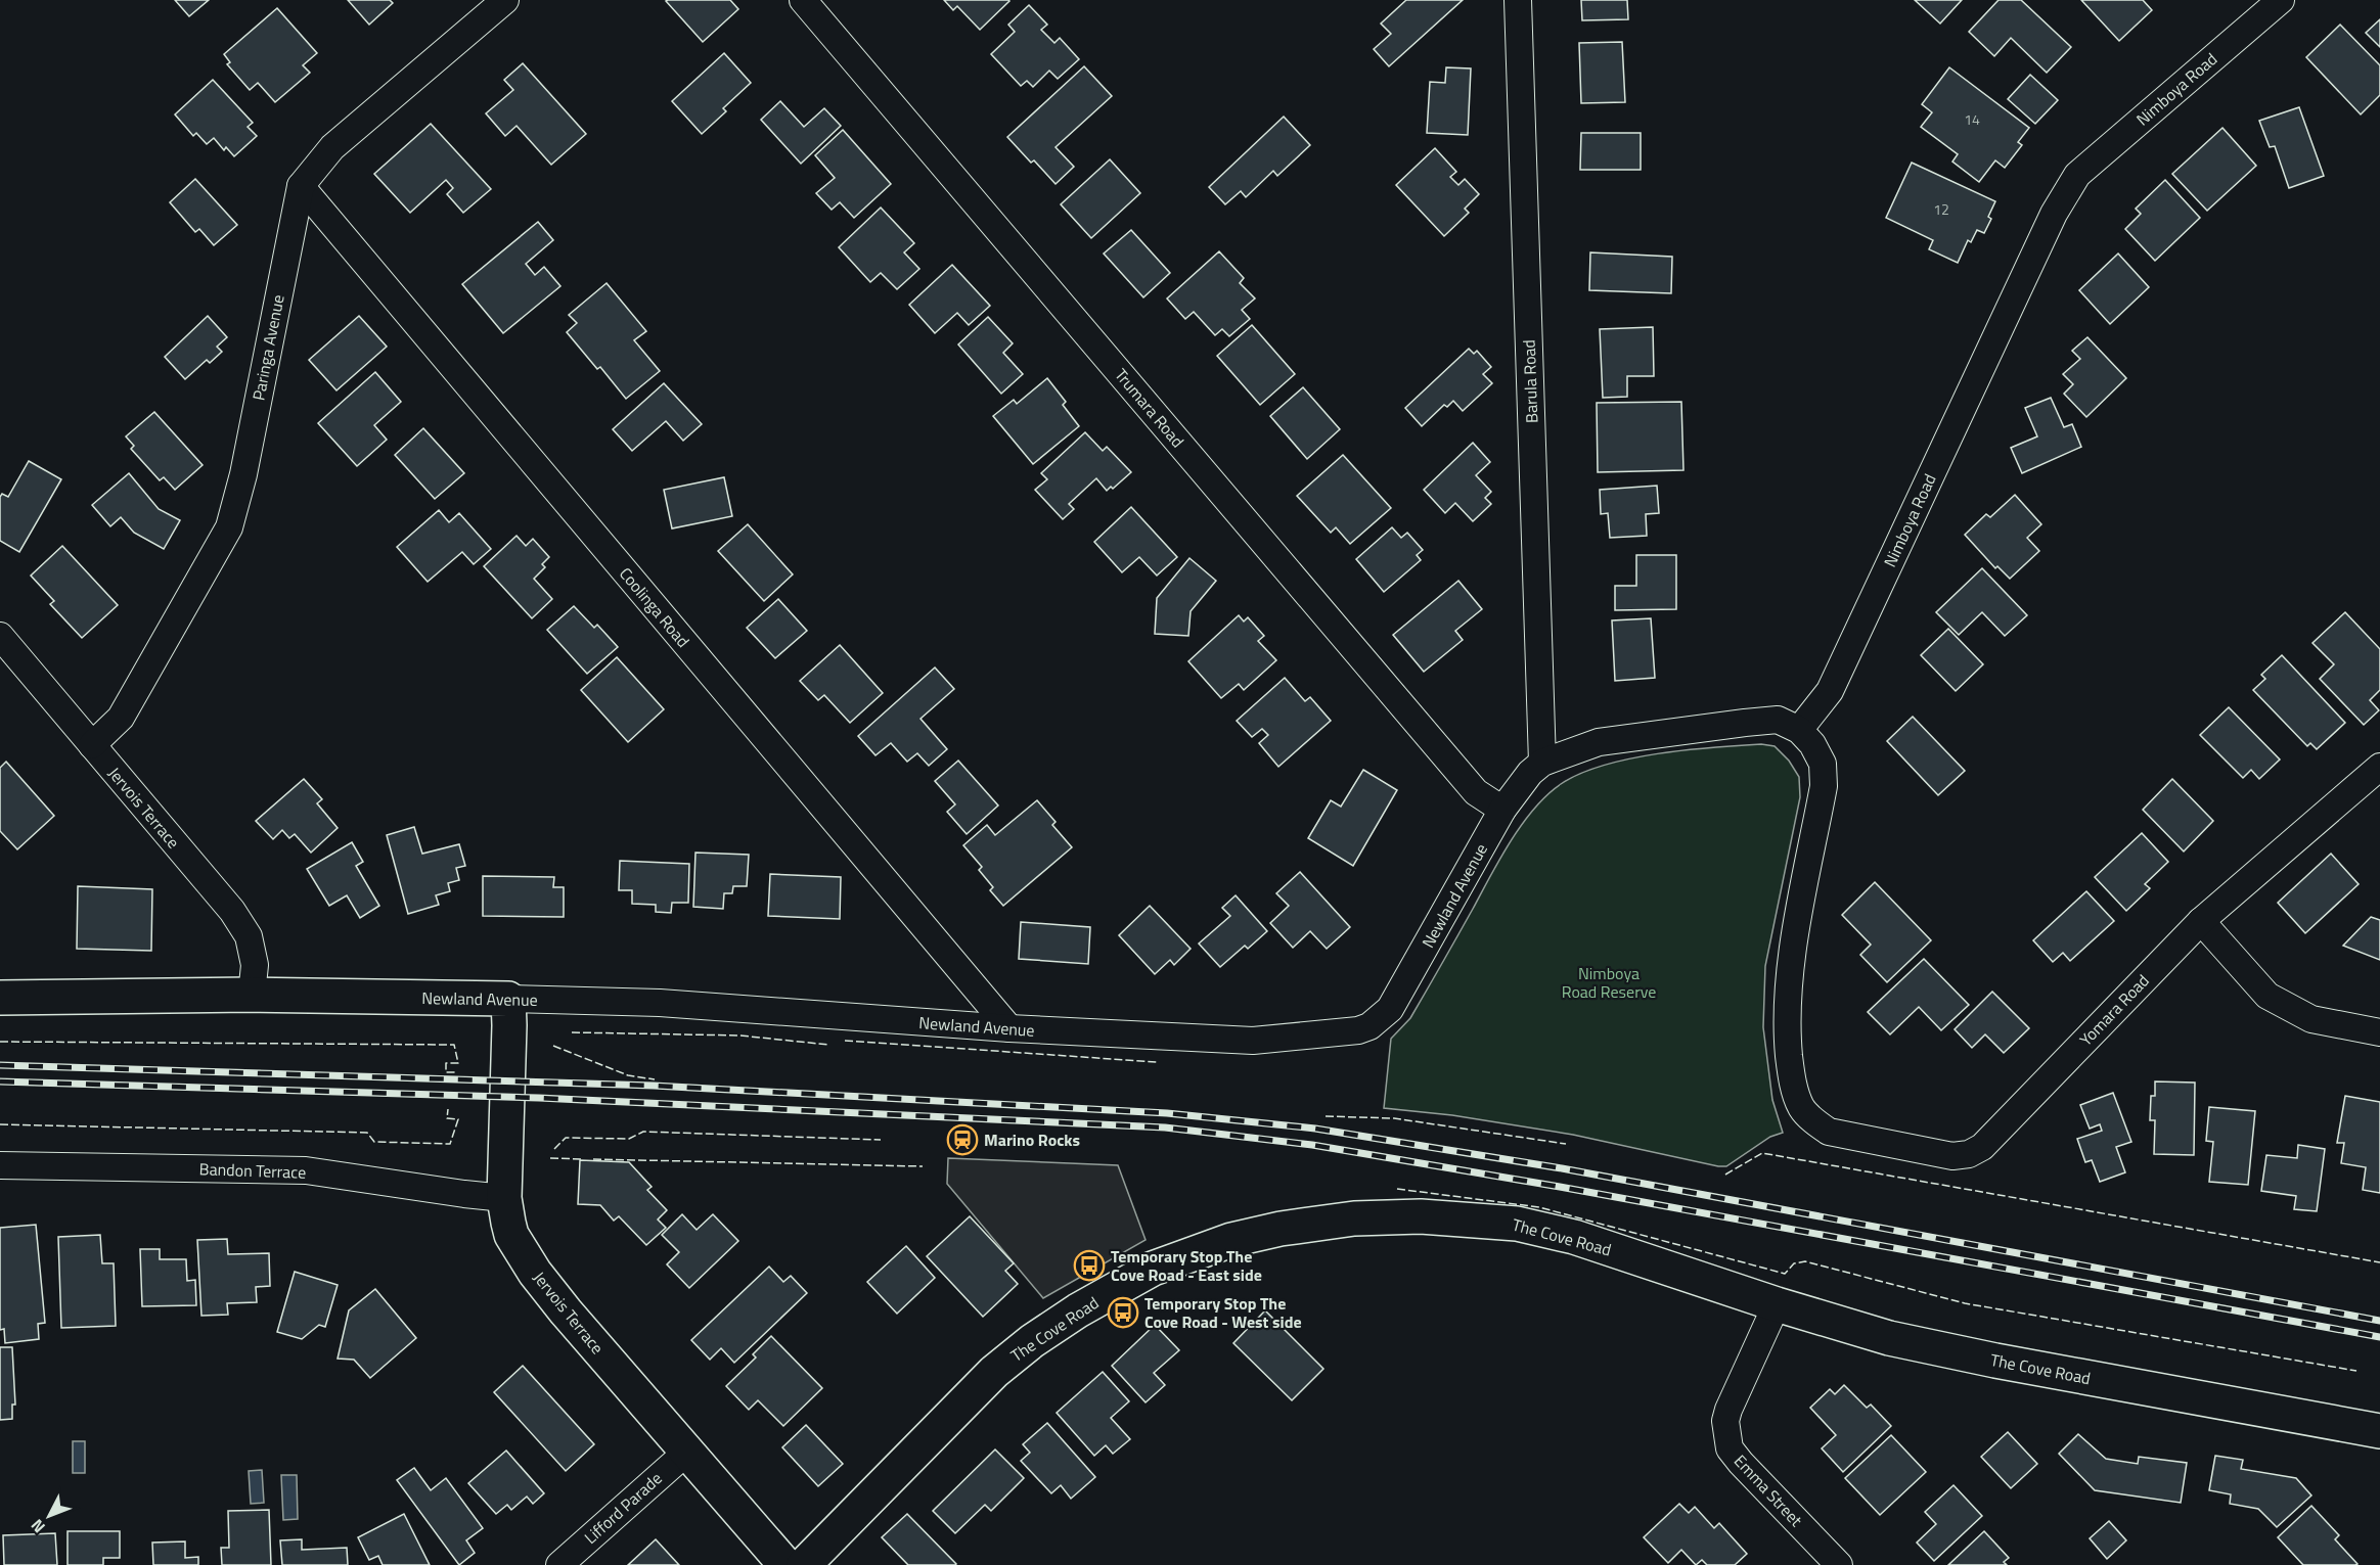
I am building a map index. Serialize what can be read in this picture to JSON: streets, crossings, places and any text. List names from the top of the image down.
{
  "streets": {
    "street": [
      "Nimboya Road",
      "Paringa Avenue",
      "Barula Road",
      "Trumara Road",
      "Coolinga Road",
      "Jervois Terrace",
      "Newland Avenue",
      "Yomara Road",
      "Bandon Terrace",
      "The Cove Road",
      "Emma Street",
      "Lifford Parade"
    ]
  },
  "crossings": [
    ["Nimboya Road", "Newland Avenue"],
    ["Nimboya Road", "Yomara Road"],
    ["Paringa Avenue", "Coolinga Road"],
    ["Paringa Avenue", "Jervois Terrace"],
    ["Barula Road", "Newland Avenue"],
    ["Trumara Road", "Newland Avenue"],
    ["Coolinga Road", "Newland Avenue"],
    ["Jervois Terrace", "Newland Avenue"],
    ["Jervois Terrace", "Bandon Terrace"],
    ["Jervois Terrace", "Lifford Parade"],
    ["Newland Avenue", "Yomara Road"],
    ["The Cove Road", "Emma Street"]
  ],
  "parks": ["Nimboya Road Reserve"],
  "places": {
    "station": ["Marino Rocks"],
    "bus stop": ["Temporary Stop The Cove Road - East side", "Temporary Stop The Cove Road - West side"]
  },
  "house_numbers": ["14", "12"],
  "north": "bottom left"
}
